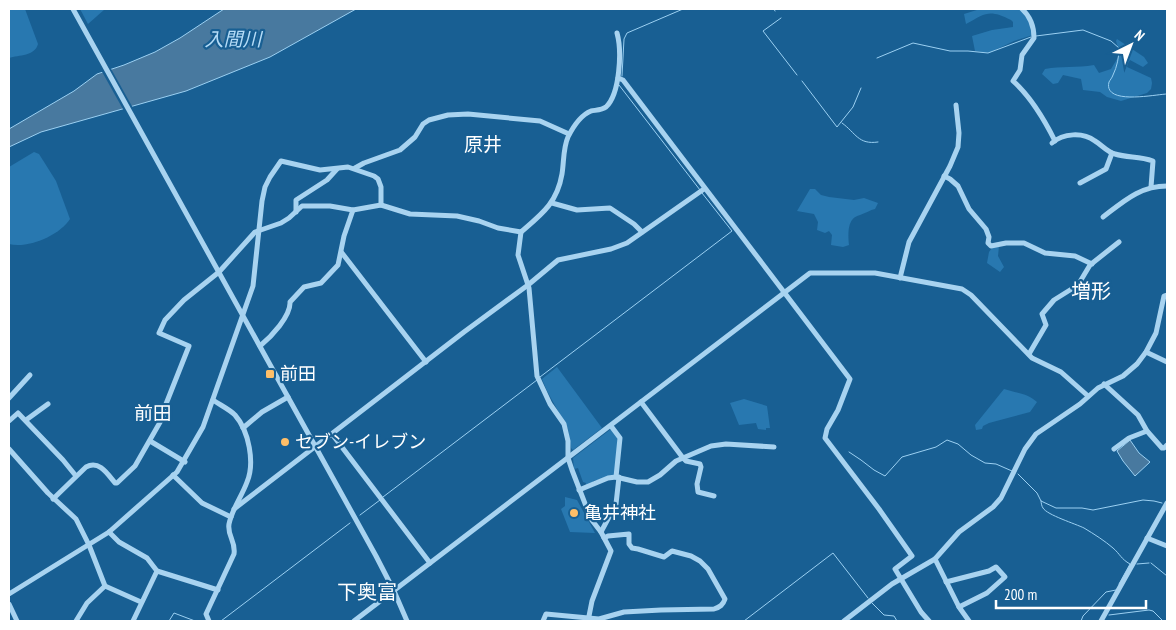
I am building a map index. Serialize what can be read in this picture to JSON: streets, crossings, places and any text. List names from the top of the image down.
{
  "districts": [
    "原井",
    "増形",
    "前田",
    "下奥富"
  ],
  "water": ["入間川"],
  "places": {
    "transit": ["前田"],
    "other": ["セブン-イレブン", "亀井神社"]
  },
  "scale_bar": "200 m",
  "north": "top right"
}
